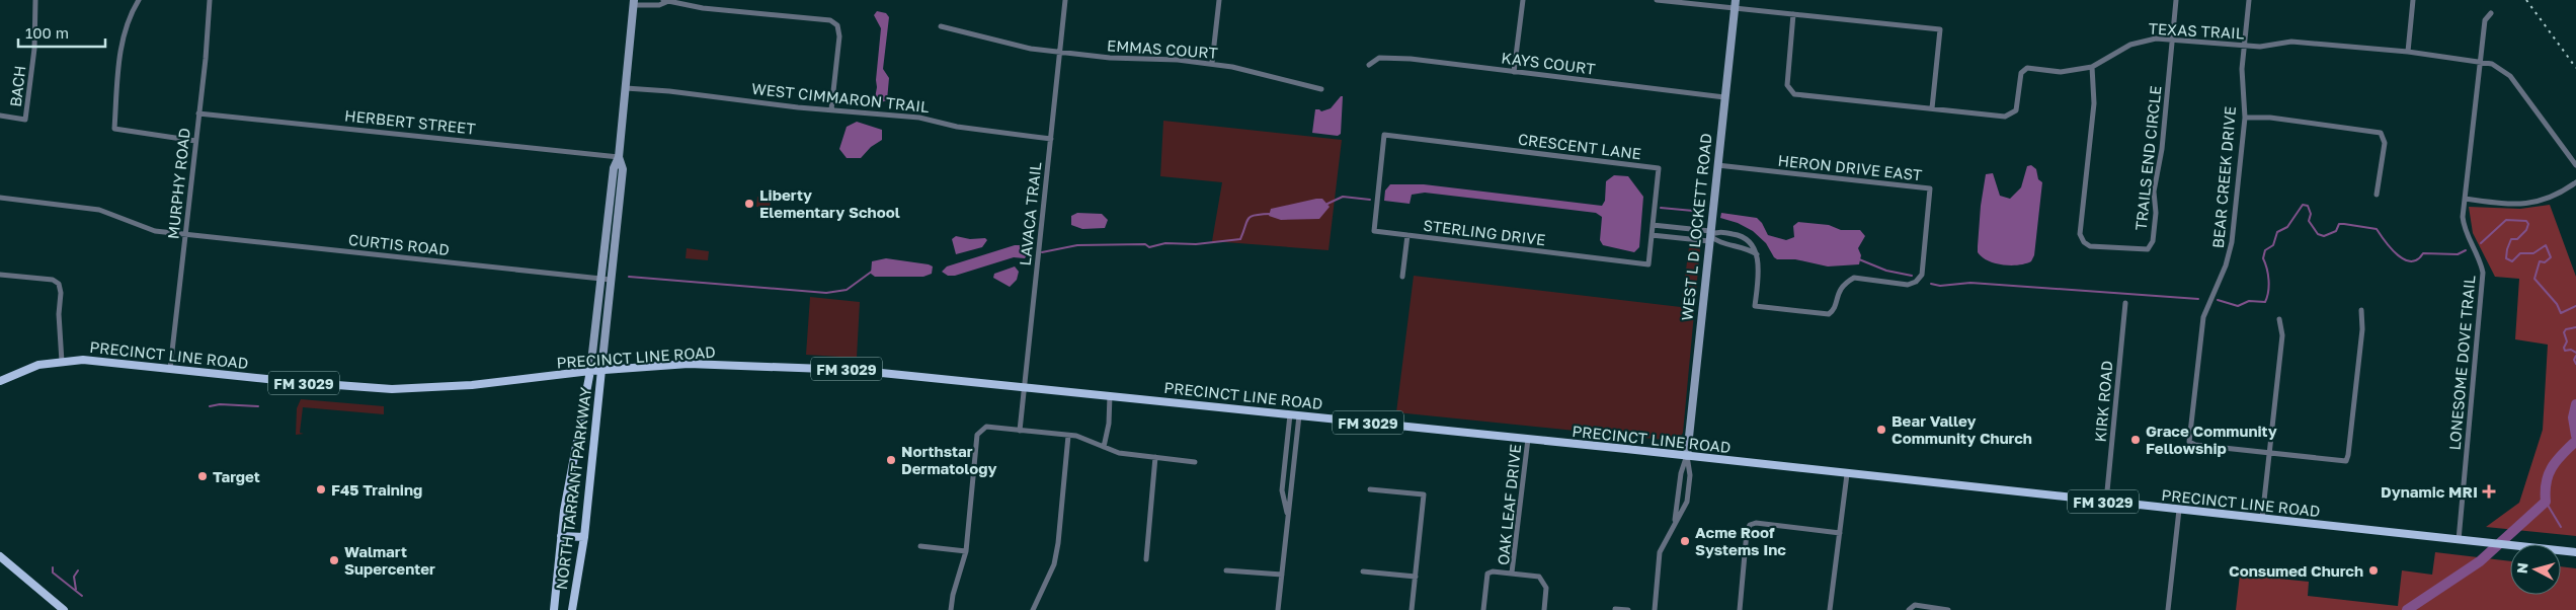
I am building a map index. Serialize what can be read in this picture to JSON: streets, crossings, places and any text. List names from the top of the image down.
{
  "streets": {
    "main road": [
      "WEST L D LOCKETT ROAD",
      "PRECINCT LINE ROAD",
      "FM 3029",
      "NORTH TARRANT PARKWAY"
    ],
    "street": [
      "TEXAS TRAIL",
      "EMMAS COURT",
      "KAYS COURT",
      "BACH",
      "WEST CIMMARON TRAIL",
      "HERBERT STREET",
      "CRESCENT LANE",
      "TRAILS END CIRCLE",
      "HERON DRIVE EAST",
      "BEAR CREEK DRIVE",
      "MURPHY ROAD",
      "LAVACA TRAIL",
      "STERLING DRIVE",
      "CURTIS ROAD",
      "LONESOME DOVE TRAIL",
      "KIRK ROAD",
      "OAK LEAF DRIVE"
    ]
  },
  "crossings": [
    ["TEXAS TRAIL", "TRAILS END CIRCLE"],
    ["TEXAS TRAIL", "BEAR CREEK DRIVE"],
    ["TEXAS TRAIL", "LONESOME DOVE TRAIL"],
    ["EMMAS COURT", "LAVACA TRAIL"],
    ["KAYS COURT", "WEST L D LOCKETT ROAD"],
    ["WEST CIMMARON TRAIL", "LAVACA TRAIL"],
    ["HERBERT STREET", "MURPHY ROAD"],
    ["CRESCENT LANE", "STERLING DRIVE"],
    ["HERON DRIVE EAST", "WEST L D LOCKETT ROAD"],
    ["MURPHY ROAD", "CURTIS ROAD"],
    ["MURPHY ROAD", "PRECINCT LINE ROAD"],
    ["LAVACA TRAIL", "PRECINCT LINE ROAD"],
    ["WEST L D LOCKETT ROAD", "PRECINCT LINE ROAD"],
    ["PRECINCT LINE ROAD", "LONESOME DOVE TRAIL"],
    ["PRECINCT LINE ROAD", "KIRK ROAD"],
    ["PRECINCT LINE ROAD", "NORTH TARRANT PARKWAY"],
    ["PRECINCT LINE ROAD", "OAK LEAF DRIVE"]
  ],
  "places": {
    "other": [
      "Liberty Elementary School",
      "Bear Valley Community Church",
      "Grace Community Fellowship",
      "Northstar Dermatology",
      "Target",
      "F45 Training",
      "Acme Roof Systems Inc",
      "Walmart Supercenter",
      "Consumed Church"
    ],
    "health": ["Dynamic MRI"]
  },
  "scale_bar": "100 m",
  "north": "left"
}
